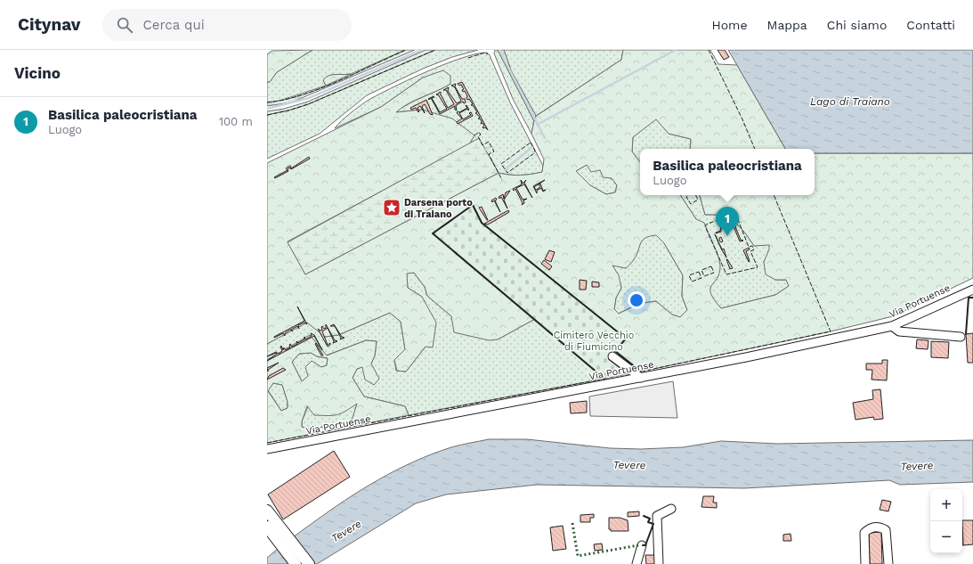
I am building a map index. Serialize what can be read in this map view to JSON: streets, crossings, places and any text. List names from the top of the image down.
{
  "streets": {
    "street": ["Via Portuense"]
  },
  "water": ["Lago di Traiano", "Tevere"],
  "parks": ["Cimitero Vecchio di Fiumicino"],
  "places": {
    "place": ["Darsena porto di Traiano"]
  },
  "page": {
    "header": "Citynav",
    "search": "Cerca qui",
    "nav": [
      "Home",
      "Mappa",
      "Chi siamo",
      "Contatti"
    ],
    "heading": "Vicino",
    "list": [
      {
        "mark": "1",
        "name": "Basilica paleocristiana",
        "note": "Luogo",
        "value": "100 m"
      }
    ],
    "popup": ["Basilica paleocristiana", "Luogo"],
    "pins": "1",
    "map_buttons": ["+", "−"]
  }
}
